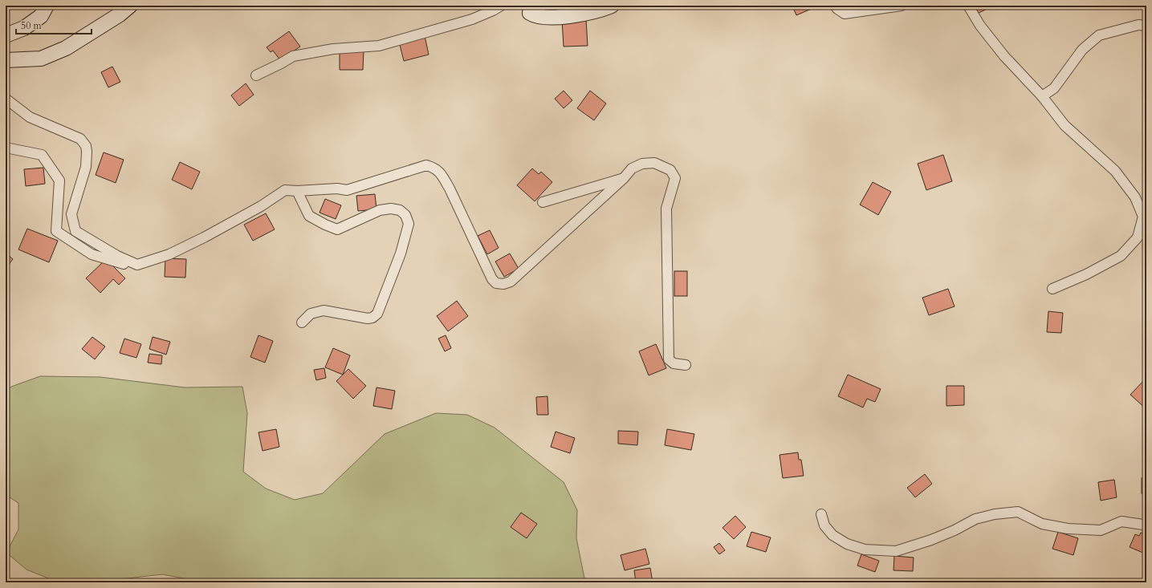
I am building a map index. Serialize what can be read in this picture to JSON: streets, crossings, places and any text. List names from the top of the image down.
{
  "scale_bar": "50 m"
}
